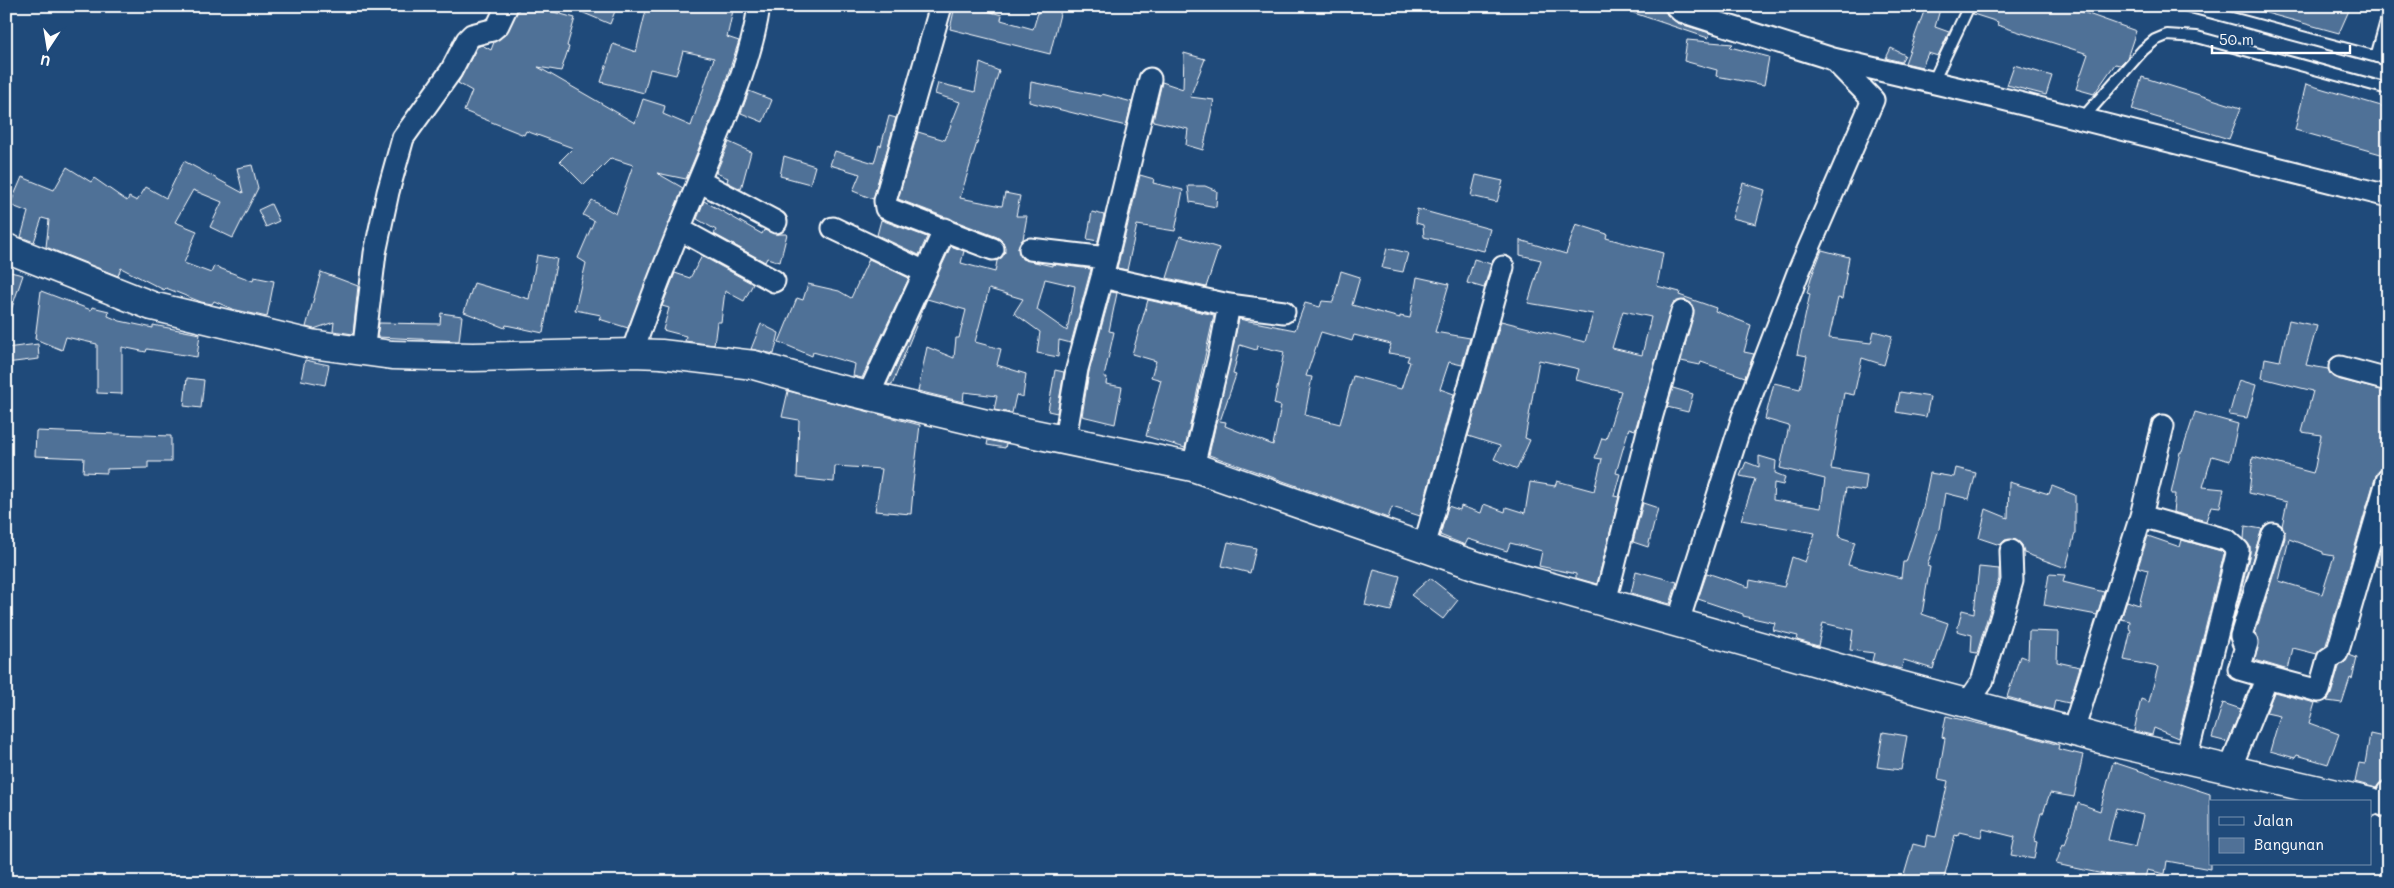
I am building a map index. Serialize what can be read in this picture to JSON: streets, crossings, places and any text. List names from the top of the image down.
{
  "legend": ["Jalan", "Bangunan"],
  "scale_bar": "50 m",
  "north": "bottom"
}
